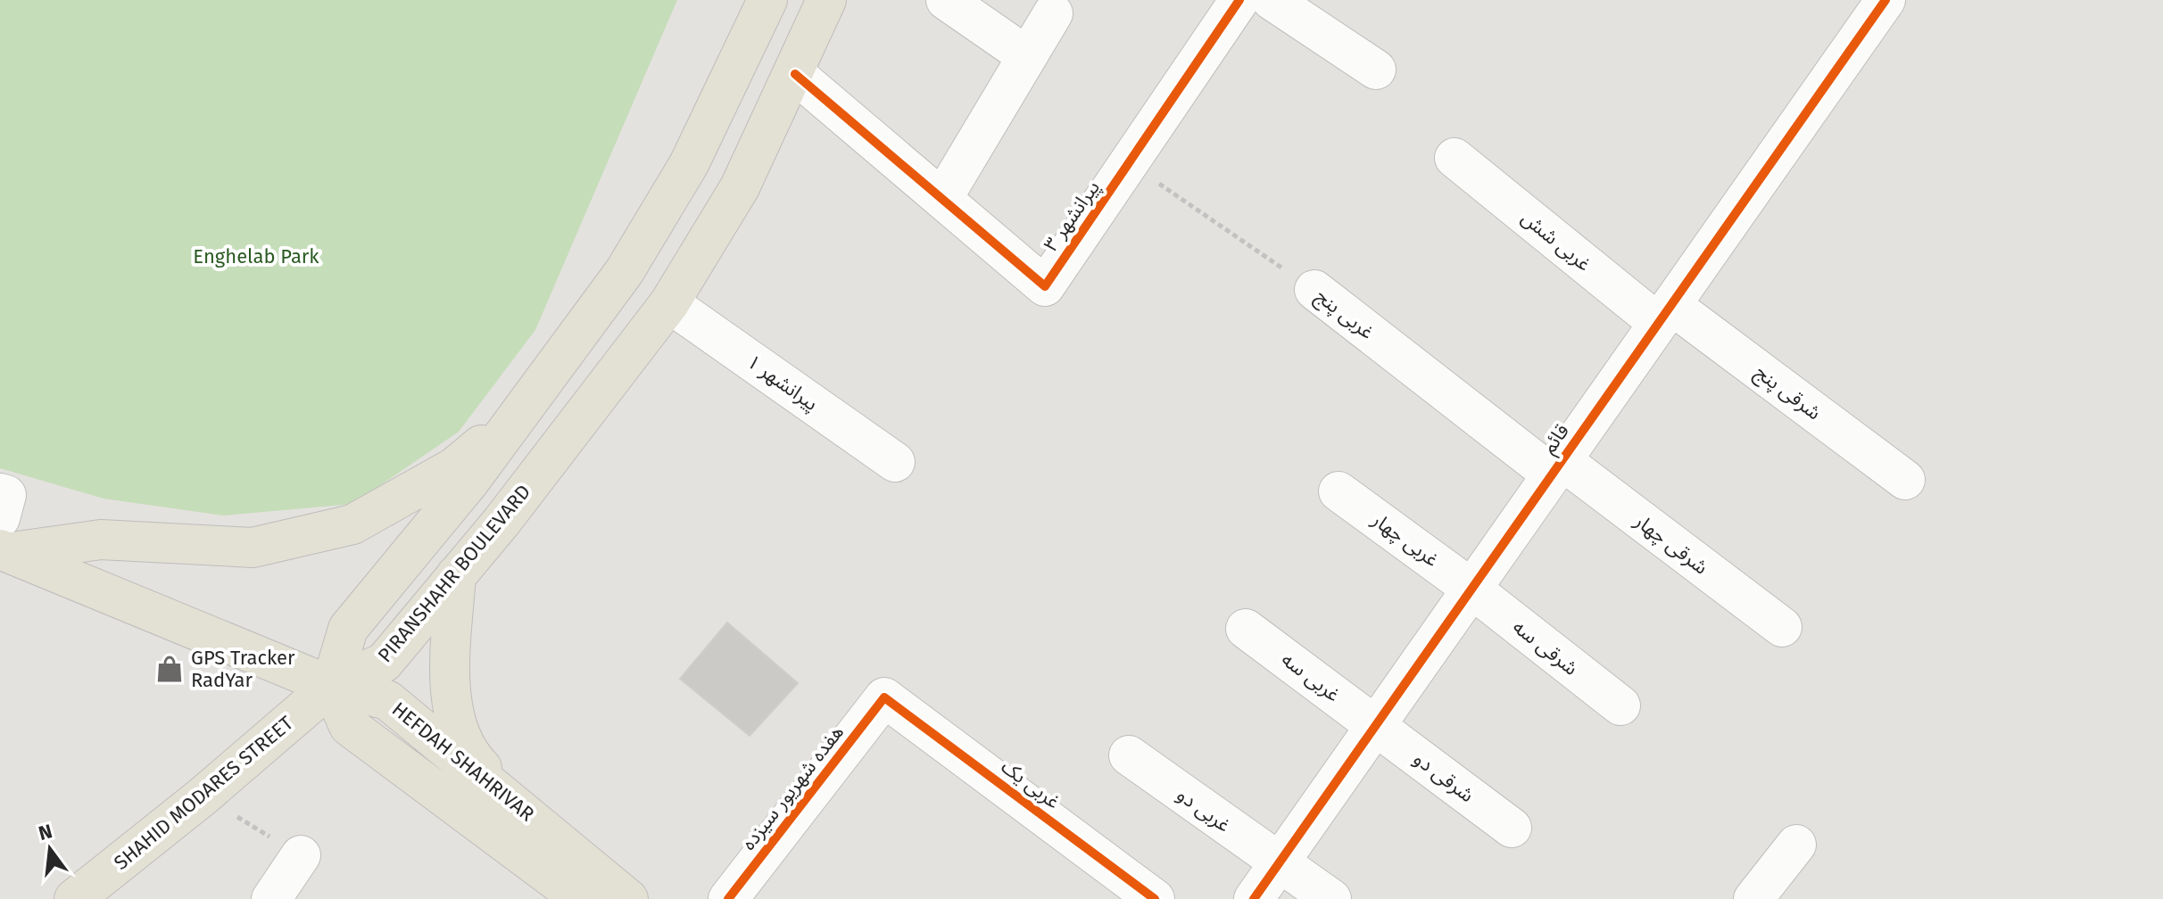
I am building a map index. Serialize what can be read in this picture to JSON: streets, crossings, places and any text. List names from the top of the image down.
{
  "streets": {
    "main road": ["PIRANSHAHR BOULEVARD", "HEFDAH SHAHRIVAR", "SHAHID MODARES STREET"],
    "street": [
      "پیرانشهر ۳",
      "غربی شش",
      "غربی پنج",
      "پیرانشهر ۱",
      "شرقی پنج",
      "قائم",
      "غربی چهار",
      "شرقی چهار",
      "شرقی سه",
      "غربی سه",
      "شرقی دو",
      "غربی یک",
      "هفده شهریور سیزده",
      "غربی دو"
    ]
  },
  "crossings": [
    ["پیرانشهر ۳", "غربی پنج"],
    ["پیرانشهر ۳", "PIRANSHAHR BOULEVARD"],
    ["غربی شش", "شرقی پنج"],
    ["غربی شش", "قائم"],
    ["غربی پنج", "قائم"],
    ["غربی پنج", "شرقی چهار"],
    ["پیرانشهر ۱", "PIRANSHAHR BOULEVARD"],
    ["شرقی پنج", "قائم"],
    ["قائم", "غربی چهار"],
    ["قائم", "شرقی چهار"],
    ["قائم", "شرقی سه"],
    ["قائم", "غربی سه"],
    ["قائم", "شرقی دو"],
    ["قائم", "غربی دو"],
    ["غربی چهار", "شرقی سه"],
    ["PIRANSHAHR BOULEVARD", "HEFDAH SHAHRIVAR"],
    ["PIRANSHAHR BOULEVARD", "SHAHID MODARES STREET"],
    ["غربی سه", "شرقی دو"],
    ["HEFDAH SHAHRIVAR", "SHAHID MODARES STREET"],
    ["غربی یک", "هفده شهریور سیزده"]
  ],
  "parks": ["Enghelab Park"],
  "places": {
    "shop": ["GPS Tracker RadYar"]
  },
  "north": "top"
}
